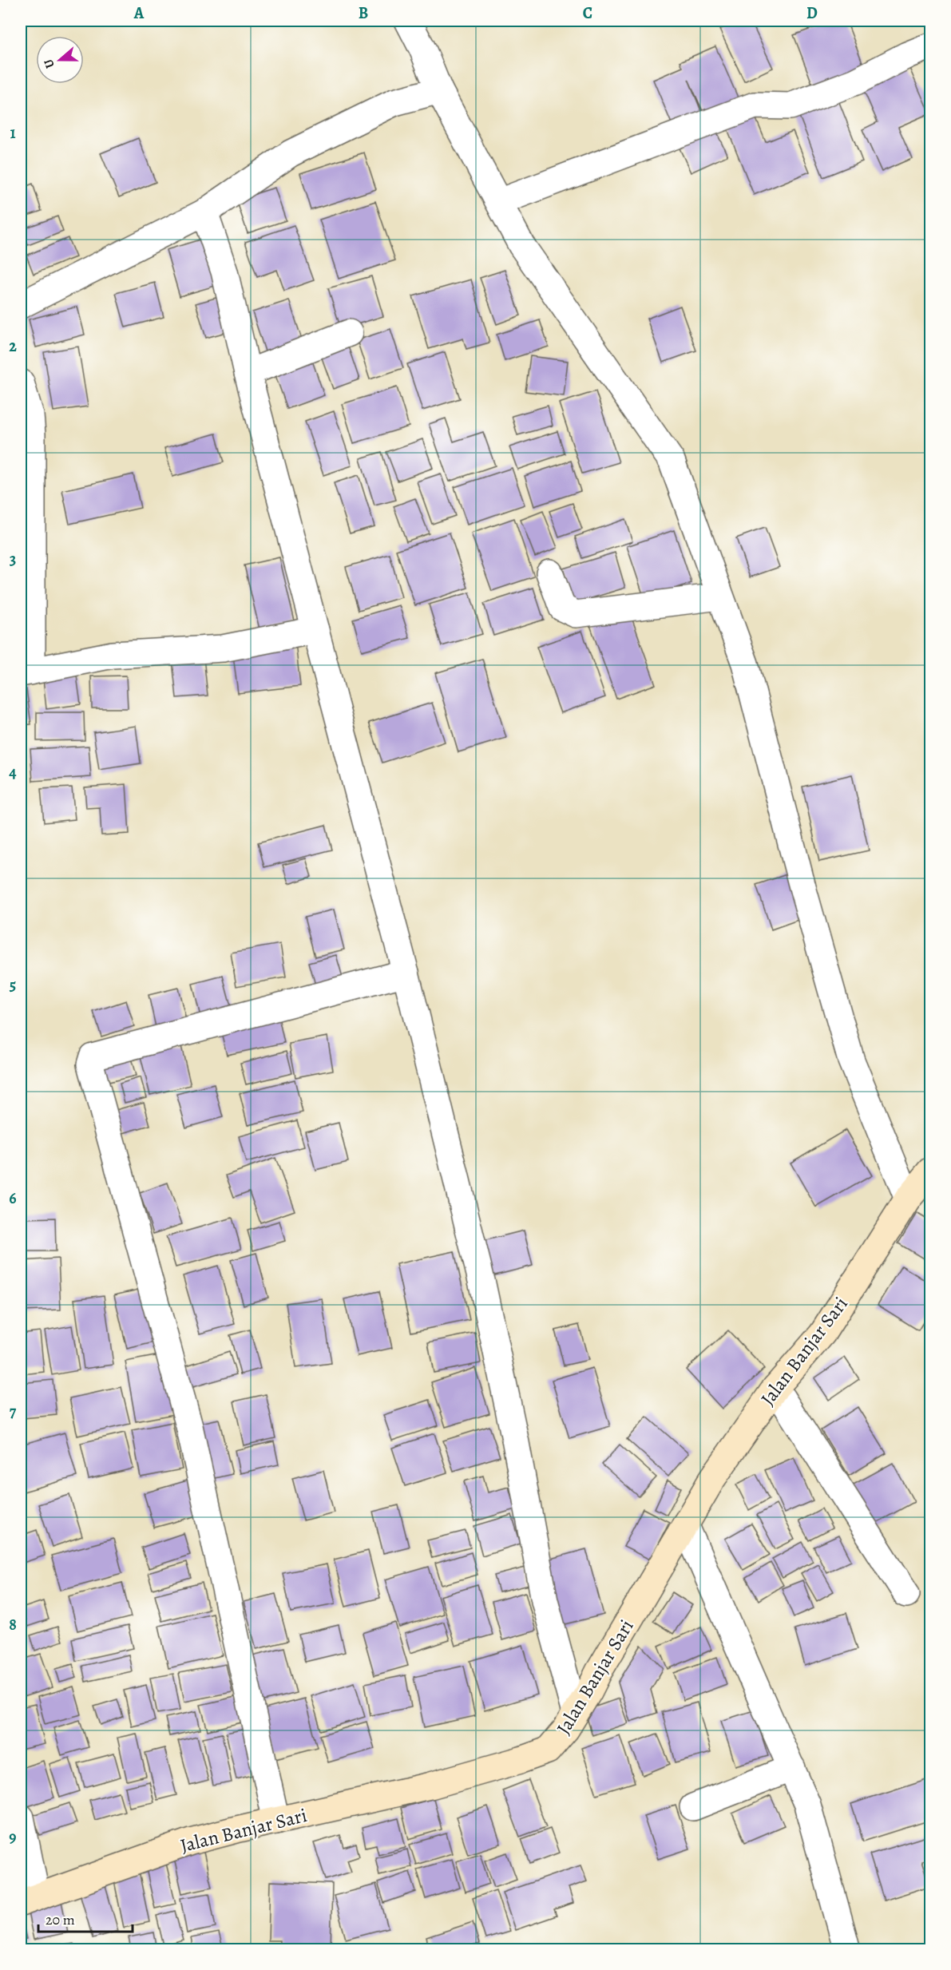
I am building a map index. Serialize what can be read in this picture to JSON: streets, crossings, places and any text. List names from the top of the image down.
{
  "streets": {
    "street": ["Jalan Banjar Sari"]
  },
  "scale_bar": "20 m",
  "north": "left",
  "grid": {
    "columns": [
      "A",
      "B",
      "C",
      "D"
    ],
    "rows": [
      "1",
      "2",
      "3",
      "4",
      "5",
      "6",
      "7",
      "8",
      "9"
    ]
  }
}
